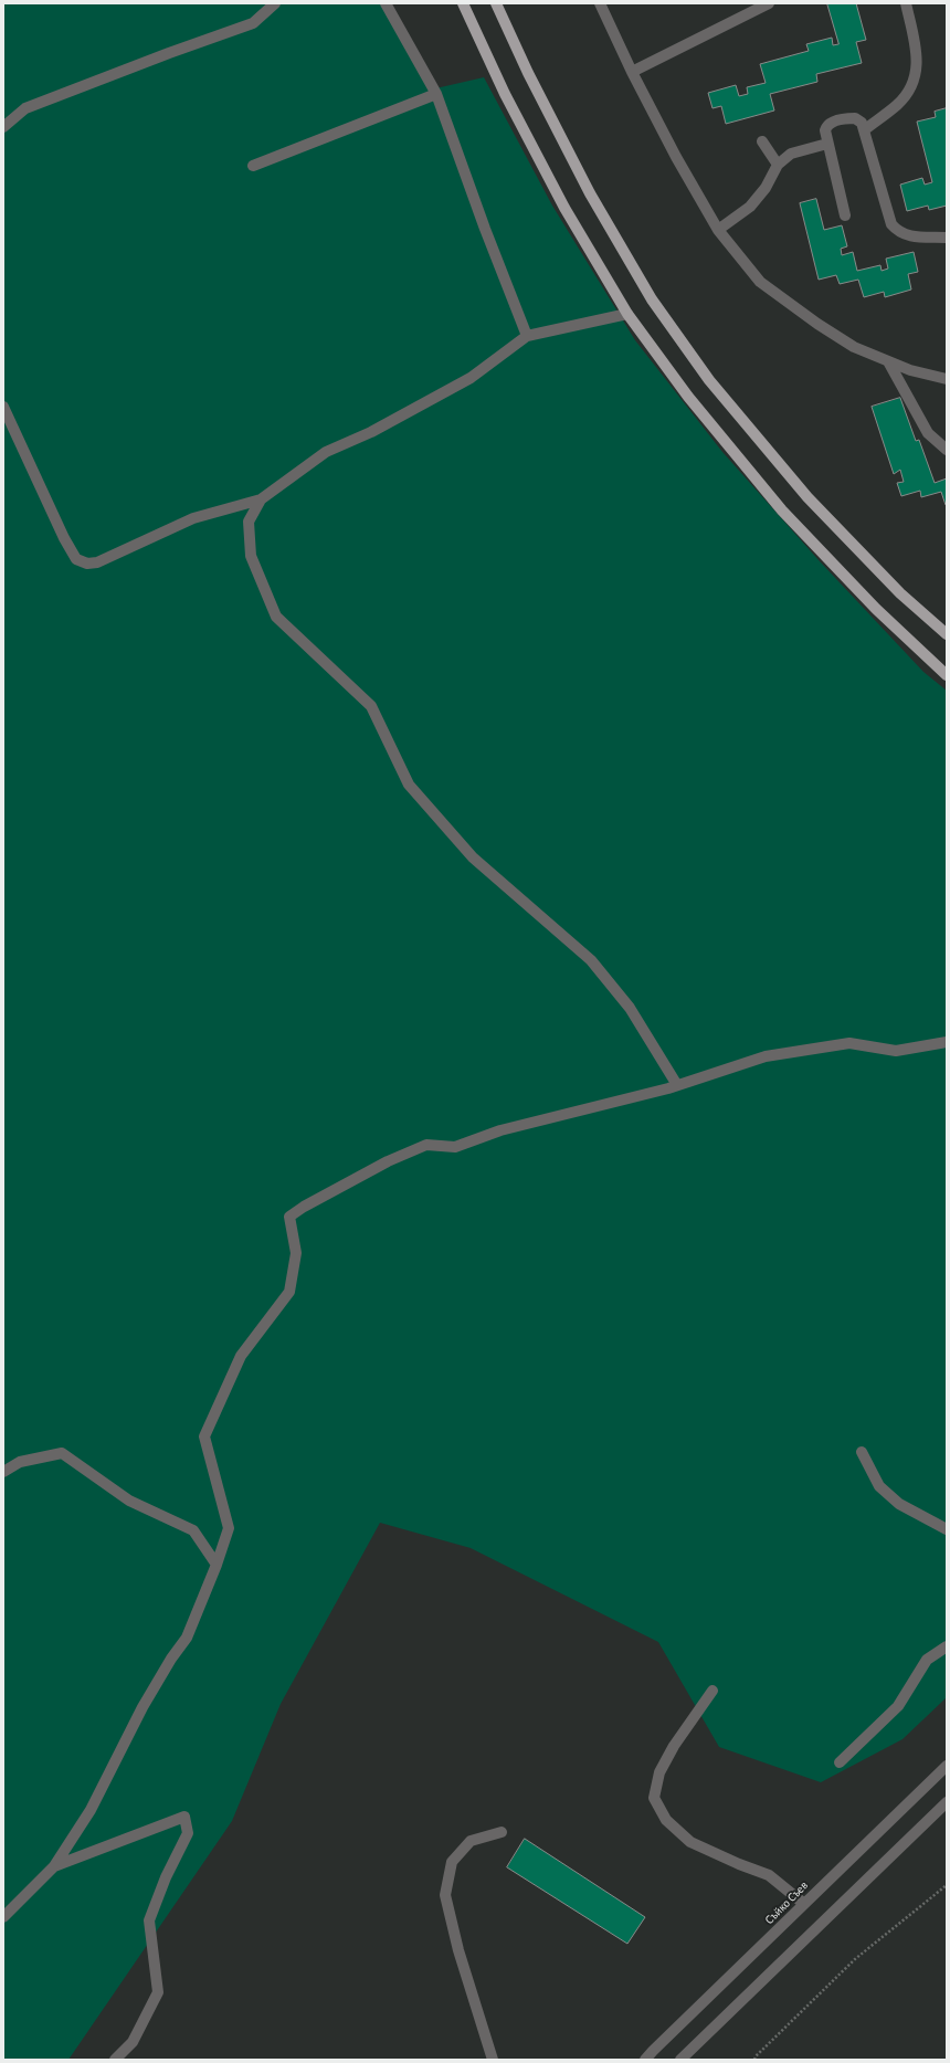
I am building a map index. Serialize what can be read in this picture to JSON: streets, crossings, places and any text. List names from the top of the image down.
{
  "streets": {
    "street": ["Съйко Съев"]
  }
}
